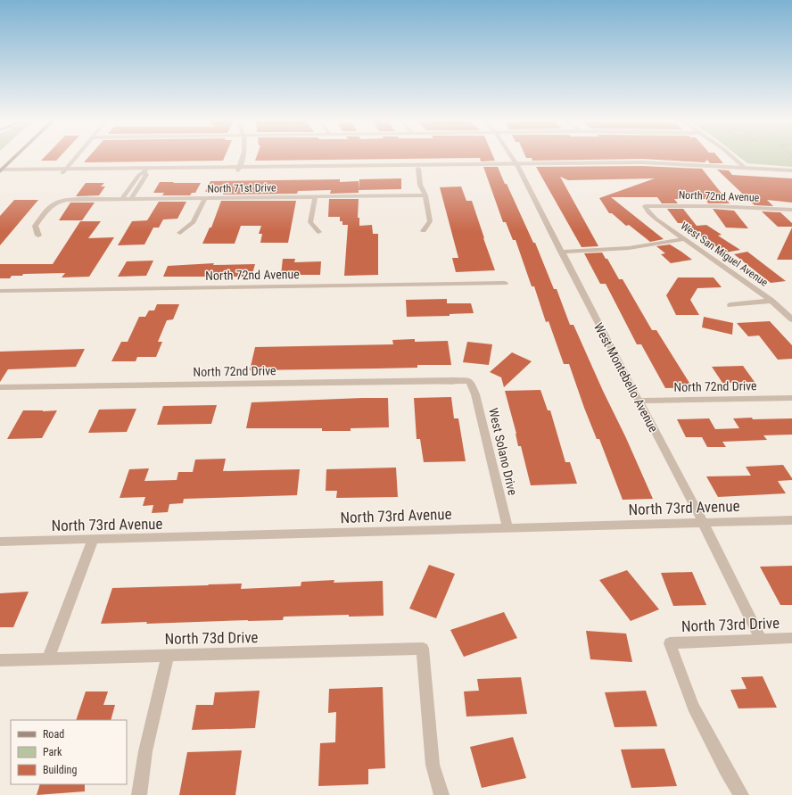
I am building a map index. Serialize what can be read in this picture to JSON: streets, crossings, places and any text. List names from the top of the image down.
{
  "streets": {
    "street": [
      "North 71st Drive",
      "North 72nd Avenue",
      "West San Miguel Avenue",
      "North 72nd Drive",
      "West Montebello Avenue",
      "West Solano Drive",
      "North 73rd Avenue",
      "North 73rd Drive",
      "North 73d Drive"
    ]
  },
  "crossings": [
    ["North 72nd Avenue", "West San Miguel Avenue"],
    ["North 72nd Drive", "West Montebello Avenue"],
    ["North 72nd Drive", "West Solano Drive"],
    ["West Montebello Avenue", "North 73rd Avenue"],
    ["West Montebello Avenue", "North 73rd Drive"],
    ["West Solano Drive", "North 73rd Avenue"]
  ],
  "legend": ["Road", "Park", "Building"]
}
